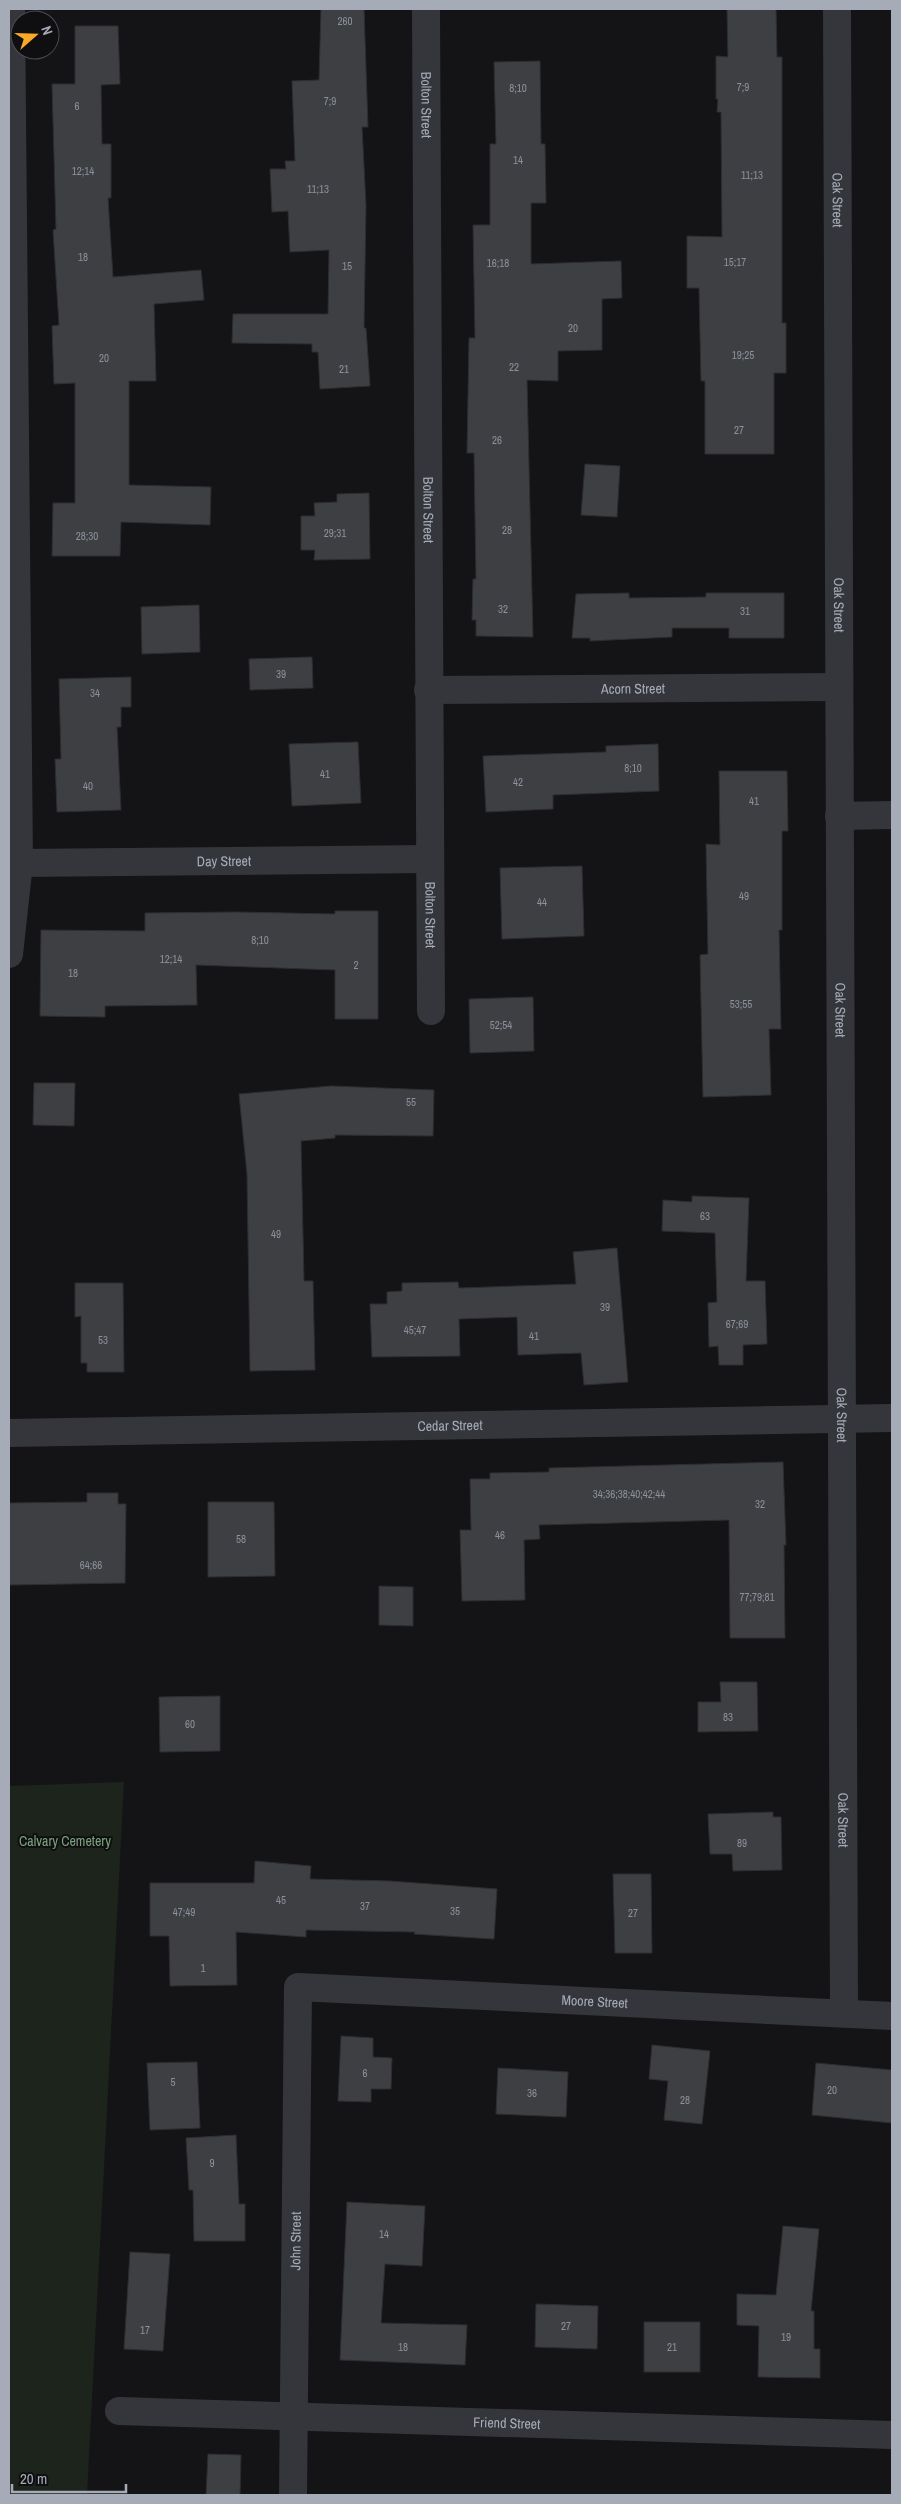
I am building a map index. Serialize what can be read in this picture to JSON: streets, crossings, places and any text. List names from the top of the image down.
{
  "streets": {
    "street": [
      "Bolton Street",
      "Oak Street",
      "Acorn Street",
      "Day Street",
      "Cedar Street",
      "Moore Street",
      "John Street",
      "Friend Street"
    ]
  },
  "crossings": [
    ["Bolton Street", "Acorn Street"],
    ["Bolton Street", "Day Street"],
    ["Oak Street", "Acorn Street"],
    ["Oak Street", "Cedar Street"],
    ["Oak Street", "Moore Street"],
    ["Moore Street", "John Street"],
    ["John Street", "Friend Street"]
  ],
  "parks": ["Calvary Cemetery"],
  "house_numbers": [
    "260",
    "7;9",
    "8;10",
    "7;9",
    "6",
    "14",
    "12;14",
    "11;13",
    "11;13",
    "18",
    "15;17",
    "16;18",
    "15",
    "20",
    "19;25",
    "20",
    "22",
    "21",
    "27",
    "26",
    "28",
    "29;31",
    "28;30",
    "32",
    "31",
    "39",
    "34",
    "8;10",
    "41",
    "42",
    "40",
    "41",
    "49",
    "44",
    "8;10",
    "12;14",
    "2",
    "18",
    "53;55",
    "52;54",
    "55",
    "63",
    "49",
    "39",
    "67;69",
    "45;47",
    "41",
    "53",
    "34;36;38;40;42;44",
    "32",
    "46",
    "58",
    "64;66",
    "77;79;81",
    "83",
    "60",
    "89",
    "45",
    "37",
    "35",
    "47;49",
    "27",
    "1",
    "6",
    "5",
    "20",
    "36",
    "28",
    "9",
    "14",
    "27",
    "17",
    "19",
    "18",
    "21"
  ],
  "scale_bar": "20 m",
  "north": "right"
}
